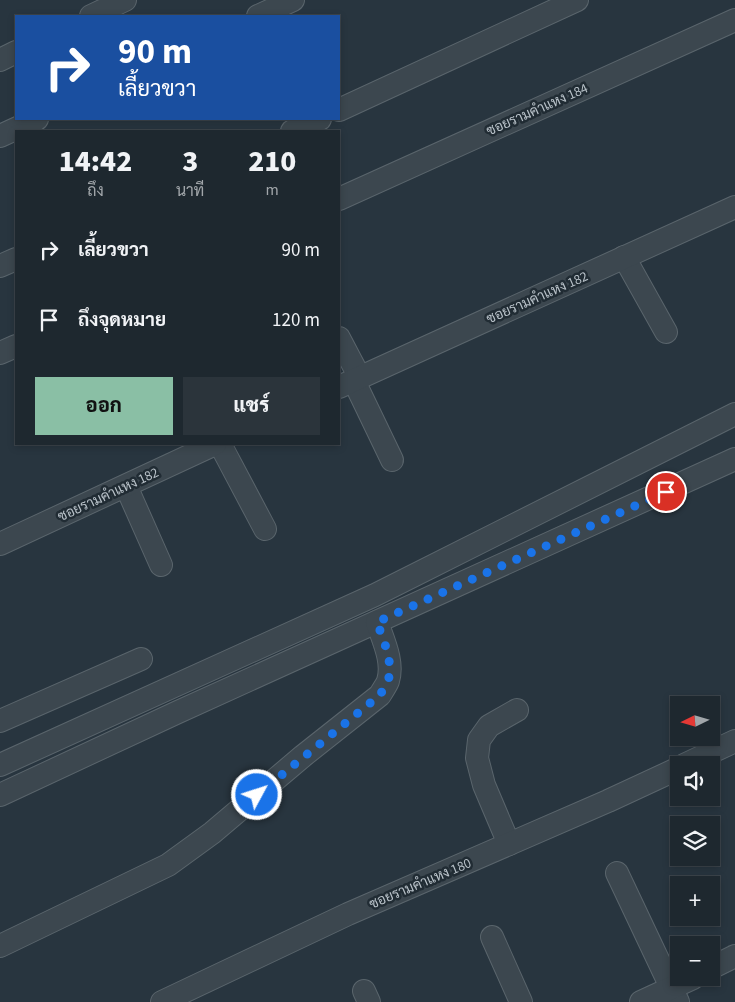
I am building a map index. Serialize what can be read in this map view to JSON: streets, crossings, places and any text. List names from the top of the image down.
{
  "streets": {
    "street": ["ซอยรามคำแหง 184", "ซอยรามคำแหง 182", "ซอยรามคำแหง 180"]
  },
  "north": "left",
  "page": {
    "turn": ["90 m", "เลี้ยวขวา"],
    "eta": [
      "14:42",
      "ถึง",
      "3",
      "นาที",
      "210",
      "m"
    ],
    "list": [
      {
        "name": "เลี้ยวขวา",
        "value": "90 m"
      },
      {
        "name": "ถึงจุดหมาย",
        "value": "120 m"
      }
    ],
    "buttons": ["ออก", "แชร์"],
    "map_buttons": ["+", "−"]
  }
}
